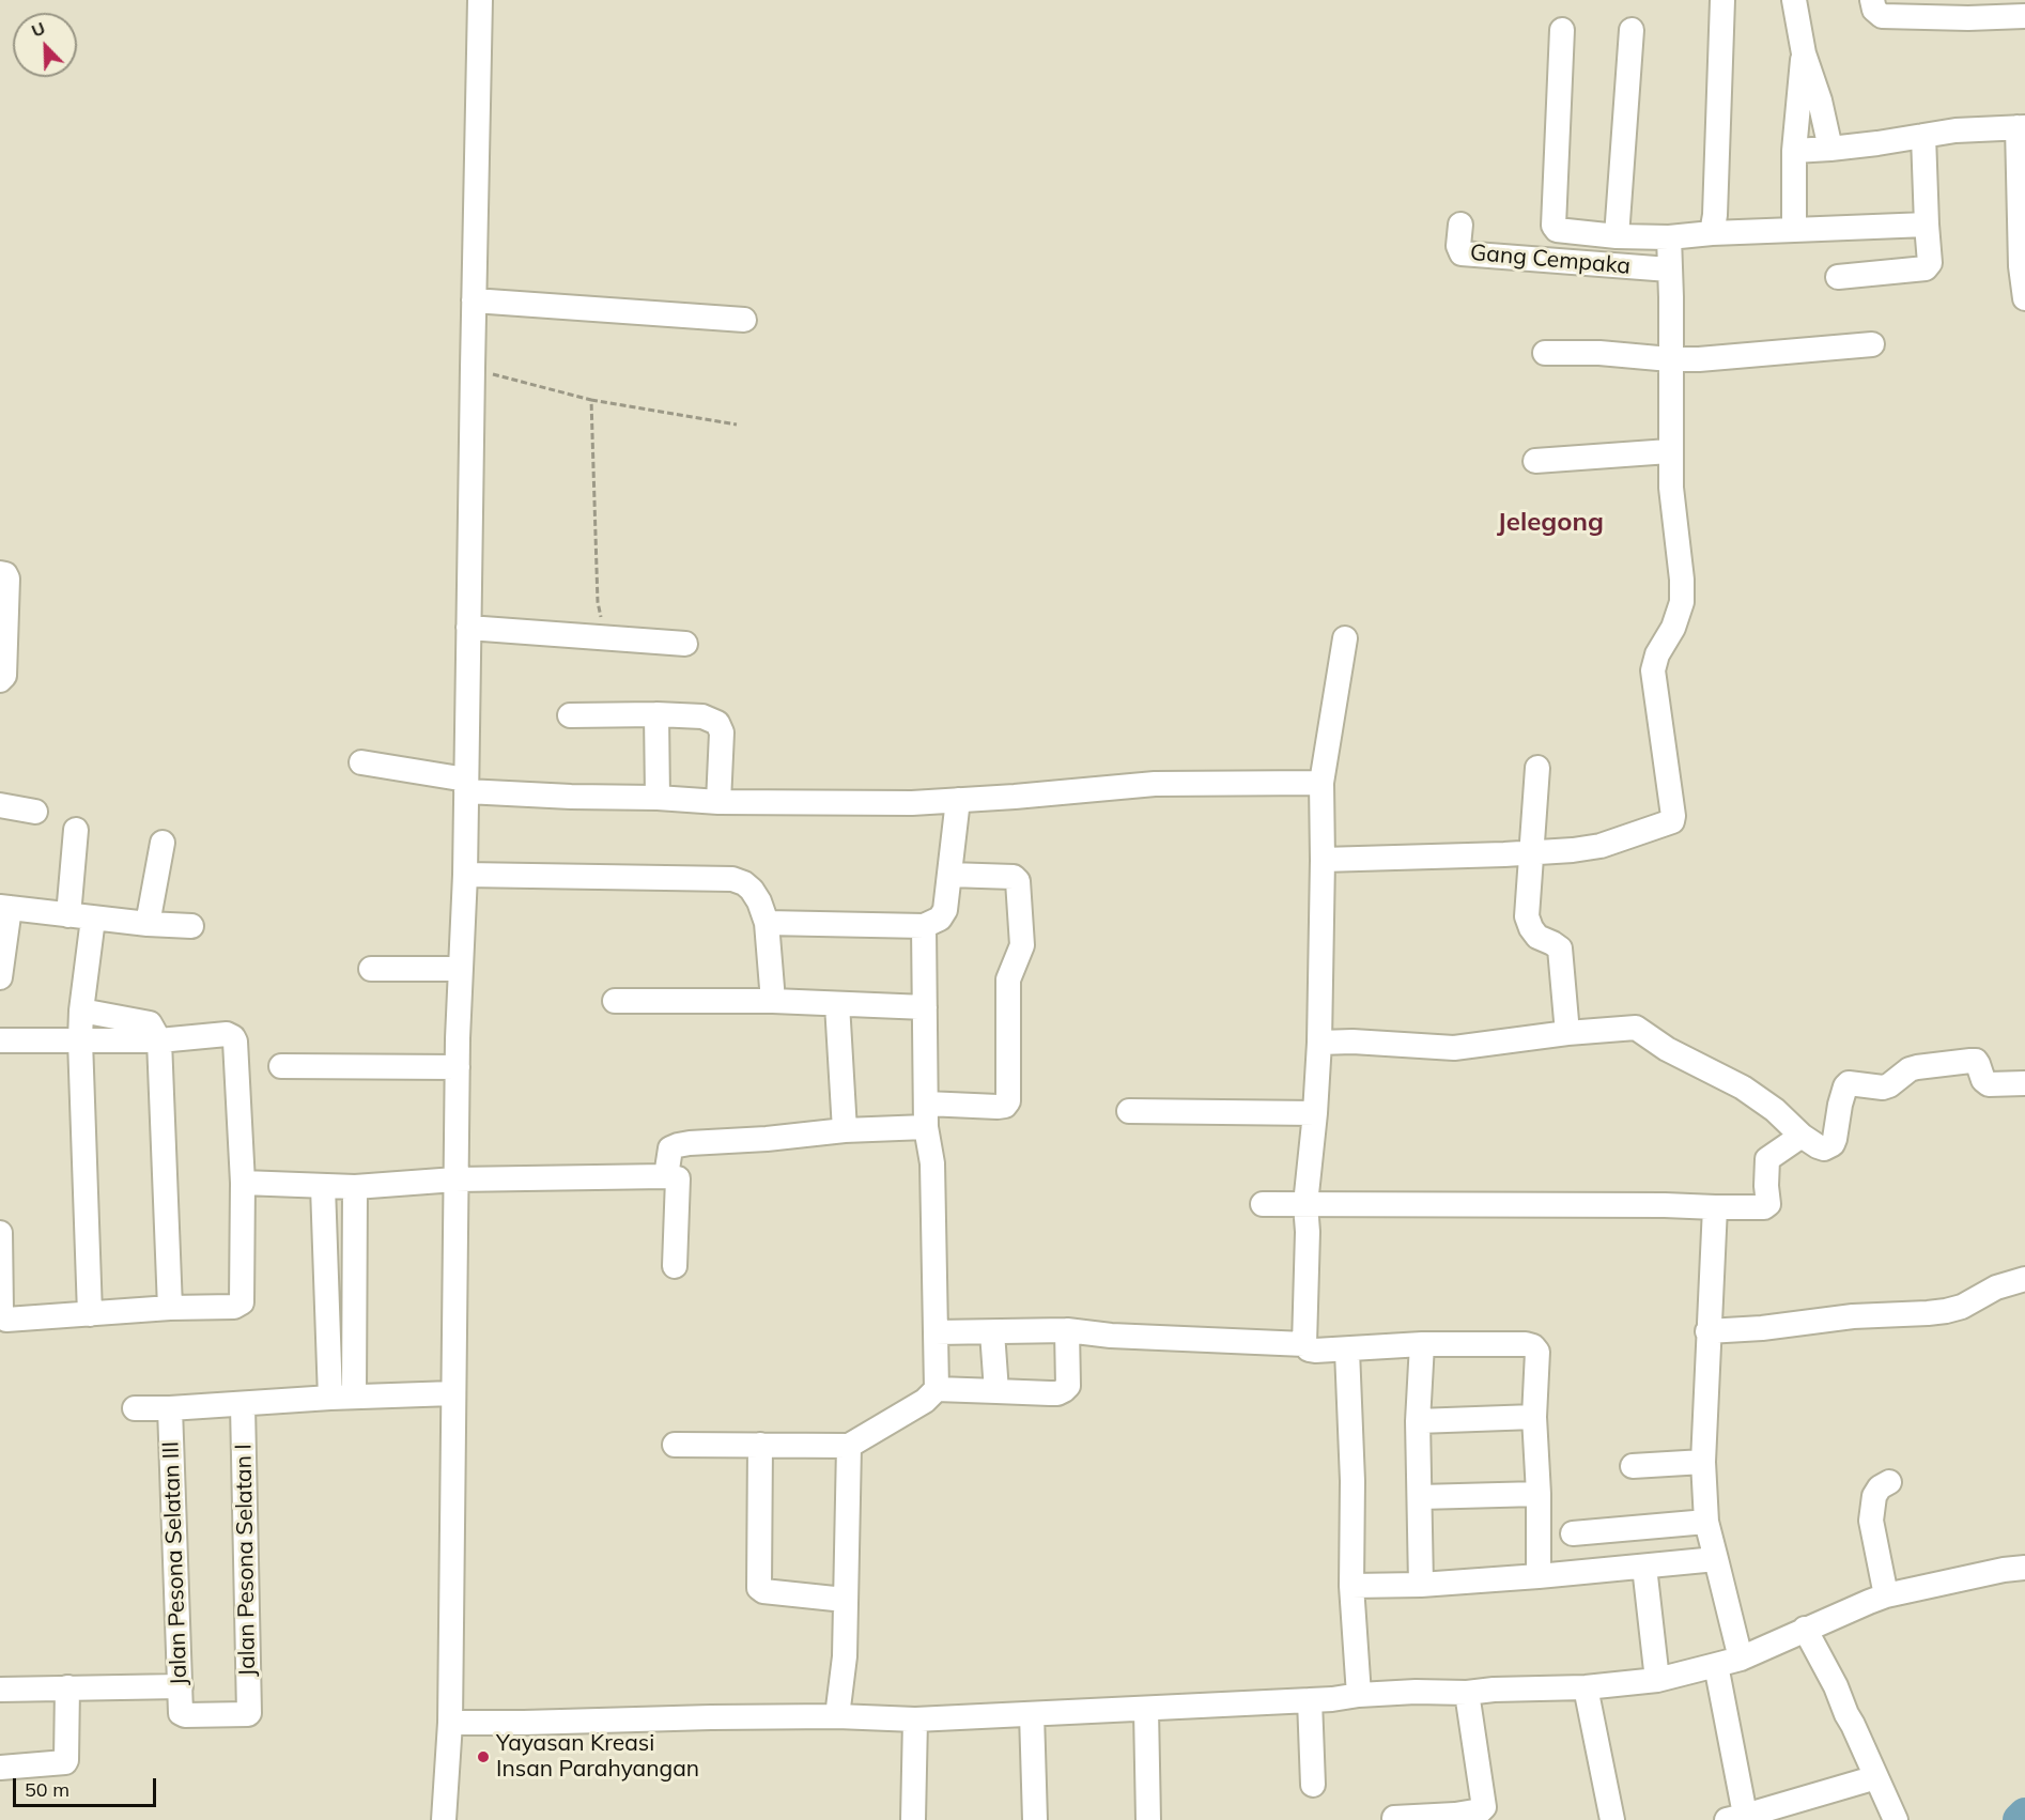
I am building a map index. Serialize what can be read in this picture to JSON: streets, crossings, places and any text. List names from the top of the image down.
{
  "streets": {
    "street": ["Gang Cempaka", "Jalan Pesona Selatan I", "Jalan Pesona Selatan III"]
  },
  "crossings": [
    ["Jalan Pesona Selatan I", "Jalan Pesona Selatan III"]
  ],
  "districts": ["Jelegong"],
  "places": ["Yayasan Kreasi Insan Parahyangan"],
  "scale_bar": "50 m",
  "north": "top left"
}
